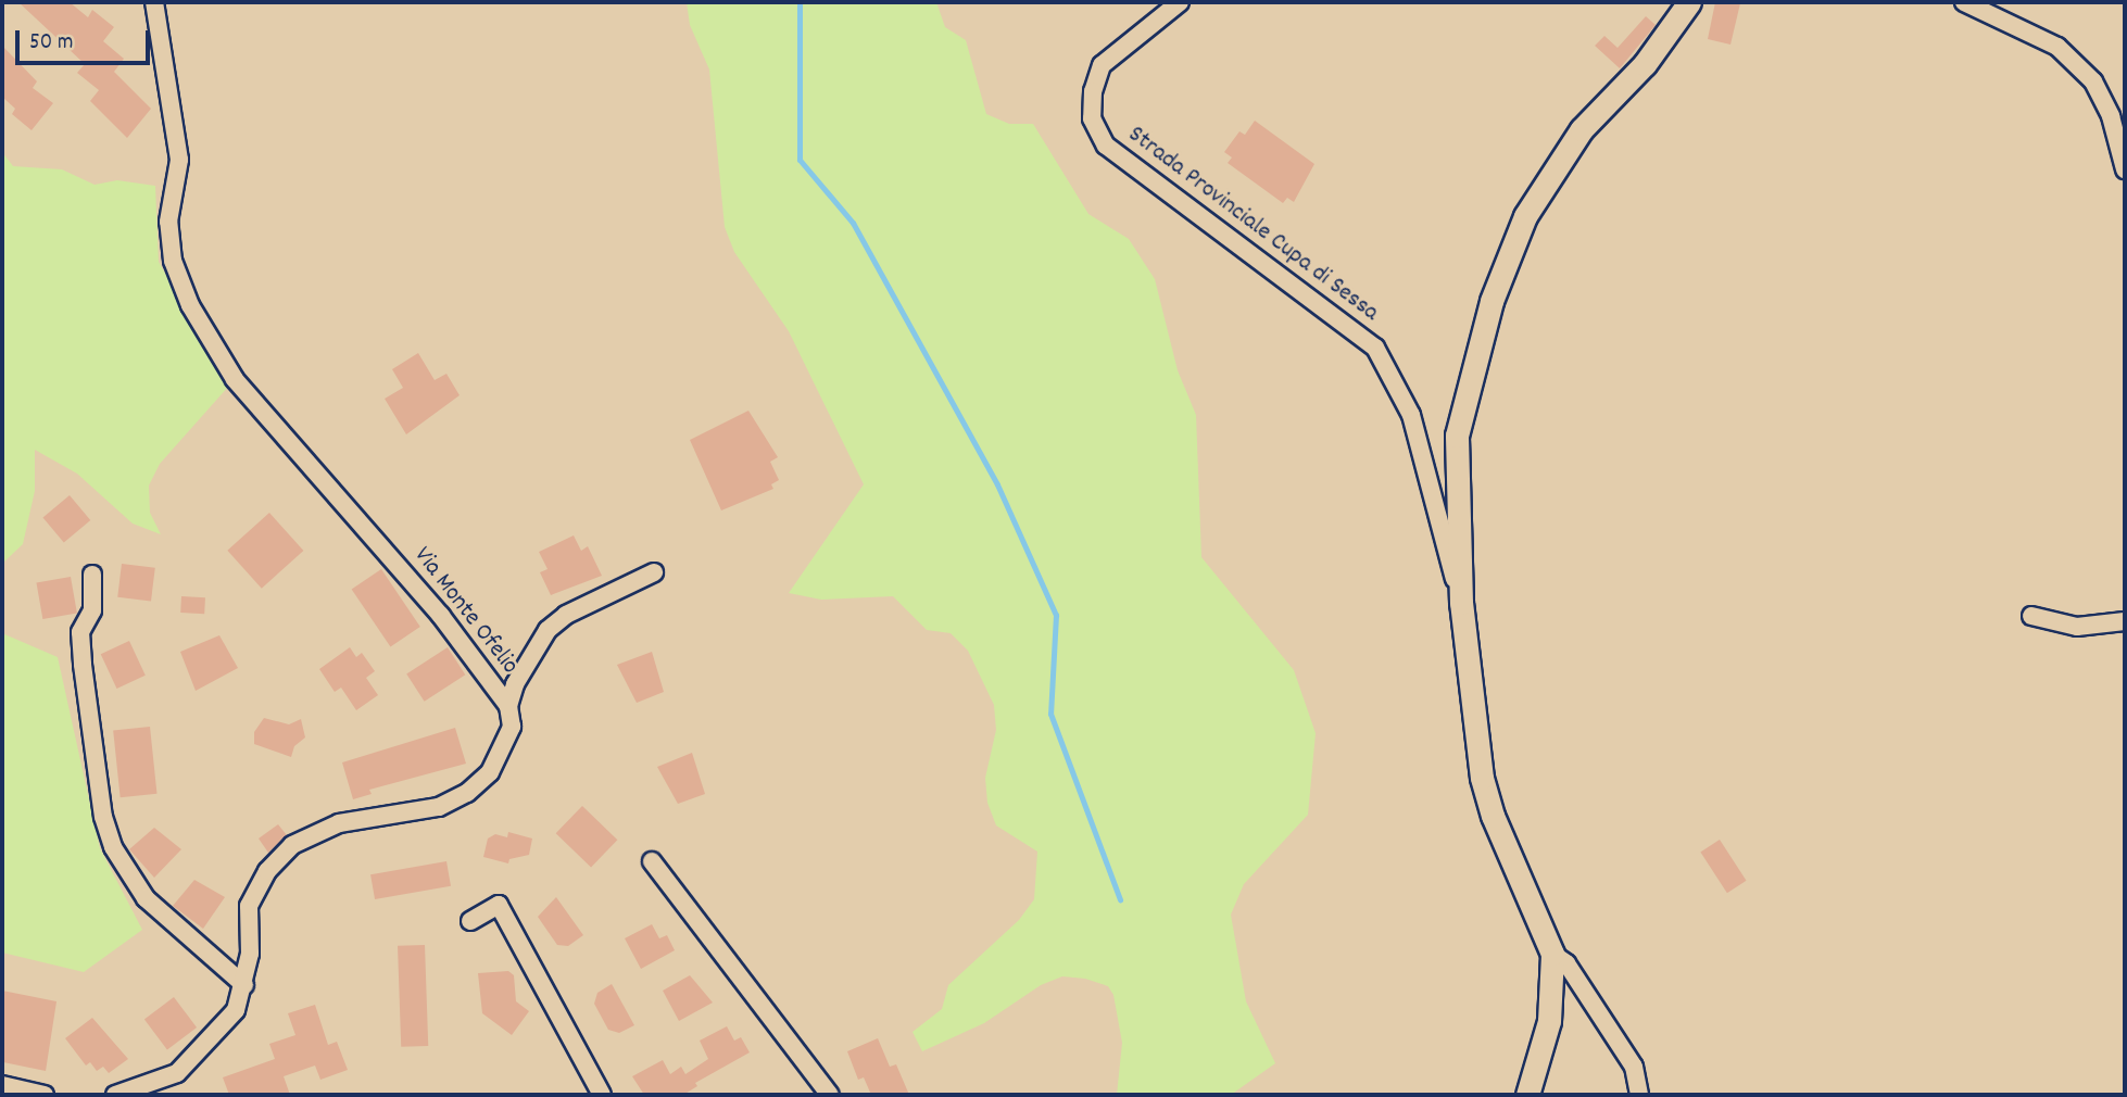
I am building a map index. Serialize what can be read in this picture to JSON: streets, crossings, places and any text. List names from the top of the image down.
{
  "streets": {
    "street": ["Strada Provinciale Cupa di Sessa", "Via Monte Ofelio"]
  },
  "scale_bar": "50 m"
}
